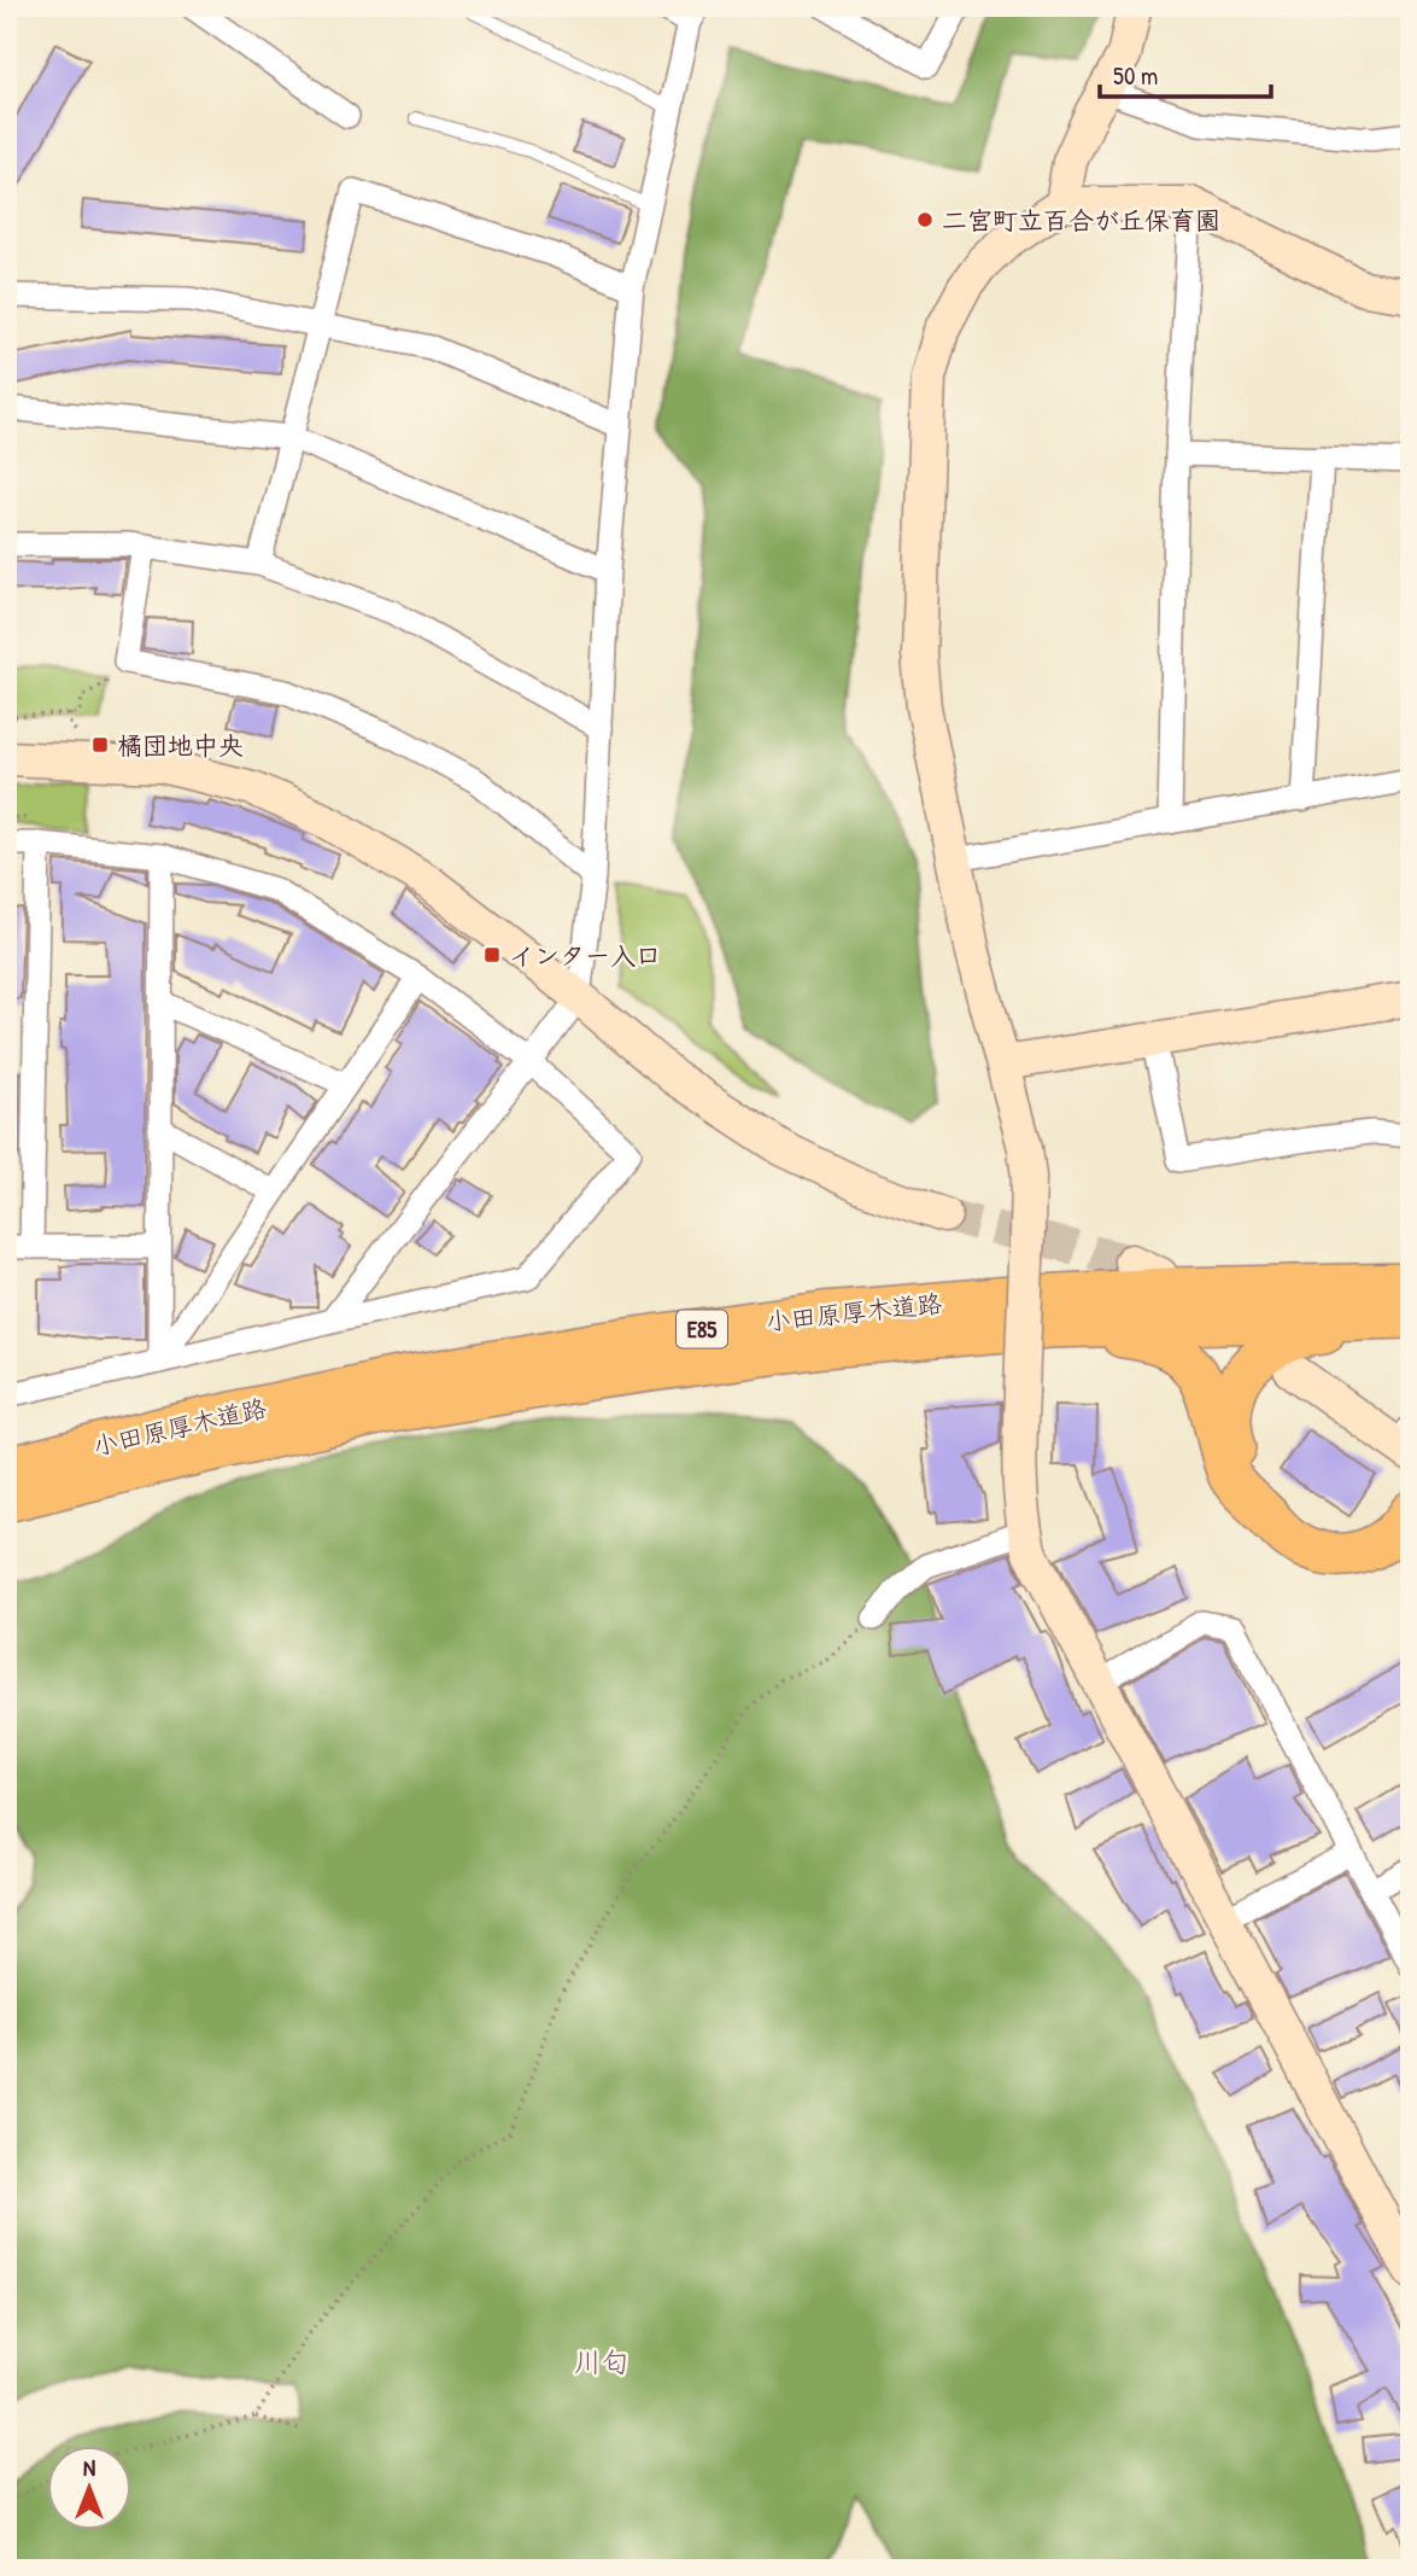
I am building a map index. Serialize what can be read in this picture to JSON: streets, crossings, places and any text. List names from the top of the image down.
{
  "streets": {
    "highway": ["小田原厚木道路", "E85"]
  },
  "districts": ["川匂"],
  "places": {
    "other": ["二宮町立百合が丘保育園"],
    "transit": ["橘団地中央", "インター入口"]
  },
  "scale_bar": "50 m",
  "north": "top"
}
